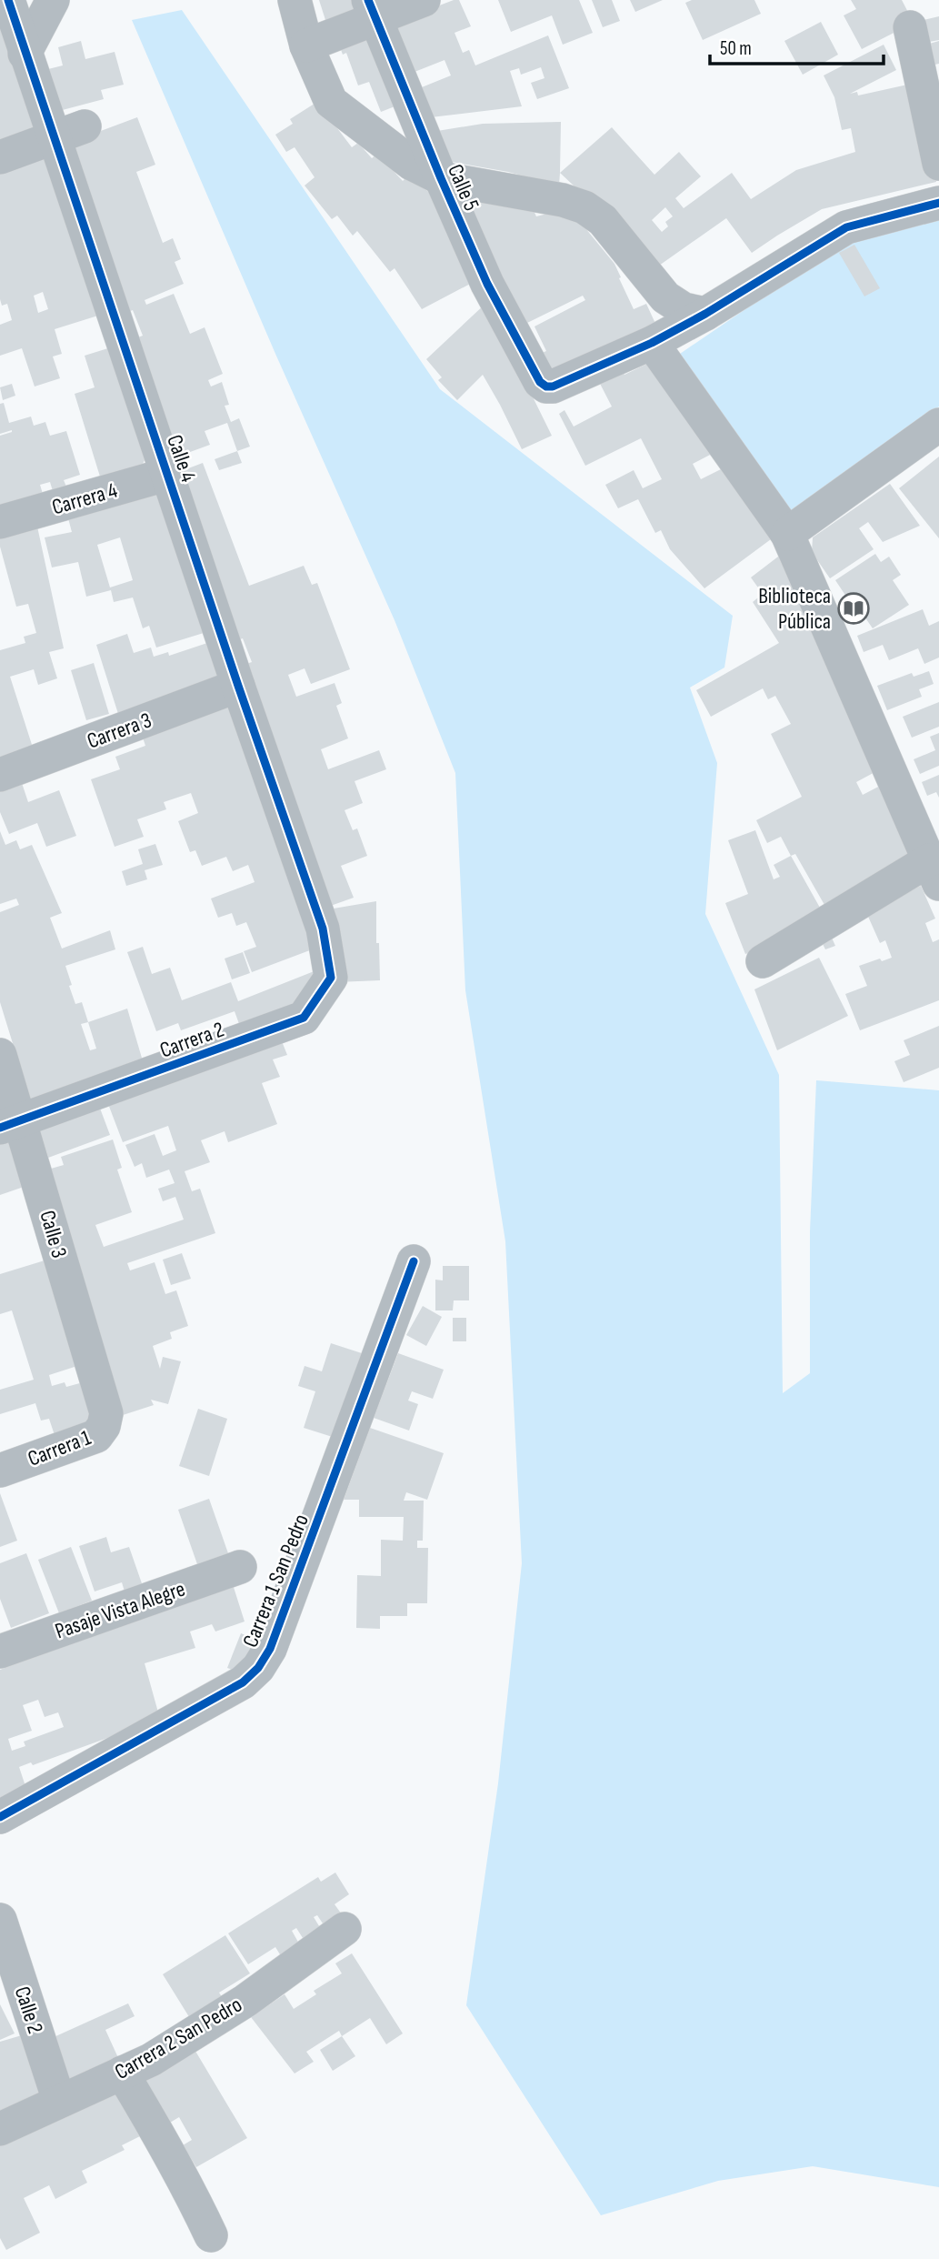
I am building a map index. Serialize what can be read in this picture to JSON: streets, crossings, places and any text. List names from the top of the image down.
{
  "streets": {
    "street": [
      "Calle 5",
      "Calle 4",
      "Carrera 4",
      "Carrera 3",
      "Carrera 2",
      "Calle 3",
      "Carrera 1",
      "Carrera 1 San Pedro",
      "Pasaje Vista Alegre",
      "Calle 2",
      "Carrera 2 San Pedro"
    ]
  },
  "crossings": [
    ["Calle 4", "Carrera 4"],
    ["Calle 4", "Carrera 3"],
    ["Calle 4", "Carrera 2"],
    ["Carrera 2", "Calle 3"],
    ["Calle 3", "Carrera 1"],
    ["Calle 2", "Carrera 2 San Pedro"]
  ],
  "places": {
    "library": ["Biblioteca Pública"]
  },
  "scale_bar": "50 m"
}
